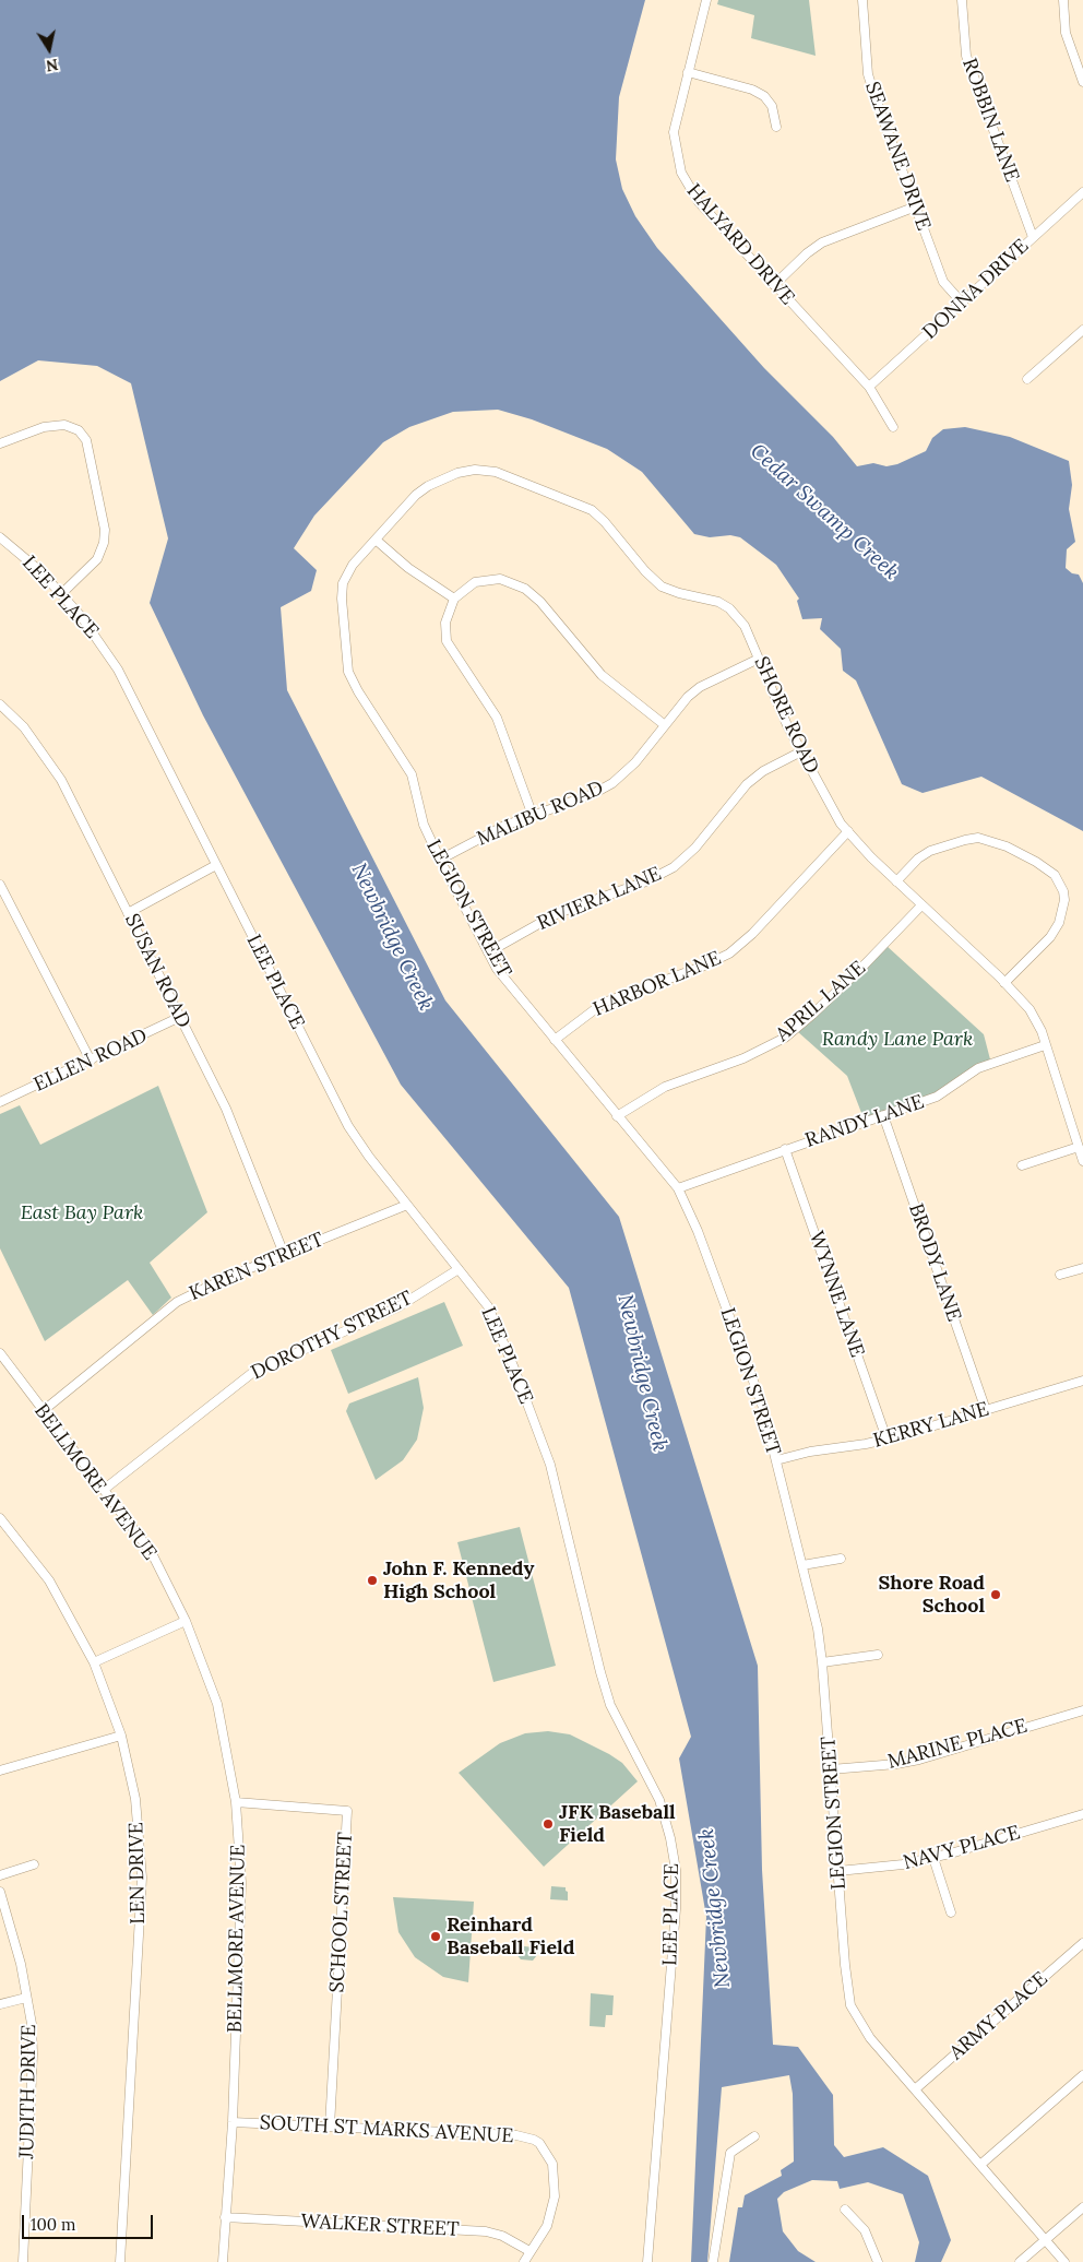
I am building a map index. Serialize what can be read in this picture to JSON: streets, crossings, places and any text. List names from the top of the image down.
{
  "streets": {
    "street": [
      "ROBBIN LANE",
      "SEAWANE DRIVE",
      "HALYARD DRIVE",
      "DONNA DRIVE",
      "LEE PLACE",
      "SHORE ROAD",
      "MALIBU ROAD",
      "RIVIERA LANE",
      "LEGION STREET",
      "SUSAN ROAD",
      "HARBOR LANE",
      "APRIL LANE",
      "ELLEN ROAD",
      "RANDY LANE",
      "BRODY LANE",
      "KAREN STREET",
      "WYNNE LANE",
      "DOROTHY STREET",
      "KERRY LANE",
      "BELLMORE AVENUE",
      "MARINE PLACE",
      "NAVY PLACE",
      "LEN DRIVE",
      "SCHOOL STREET",
      "ARMY PLACE",
      "JUDITH DRIVE",
      "SOUTH ST MARKS AVENUE",
      "WALKER STREET"
    ]
  },
  "crossings": [
    ["ROBBIN LANE", "DONNA DRIVE"],
    ["SEAWANE DRIVE", "DONNA DRIVE"],
    ["HALYARD DRIVE", "DONNA DRIVE"],
    ["LEE PLACE", "KAREN STREET"],
    ["LEE PLACE", "DOROTHY STREET"],
    ["SHORE ROAD", "MALIBU ROAD"],
    ["SHORE ROAD", "RIVIERA LANE"],
    ["SHORE ROAD", "LEGION STREET"],
    ["SHORE ROAD", "HARBOR LANE"],
    ["SHORE ROAD", "APRIL LANE"],
    ["SHORE ROAD", "RANDY LANE"],
    ["MALIBU ROAD", "LEGION STREET"],
    ["RIVIERA LANE", "LEGION STREET"],
    ["LEGION STREET", "HARBOR LANE"],
    ["LEGION STREET", "APRIL LANE"],
    ["LEGION STREET", "RANDY LANE"],
    ["LEGION STREET", "KERRY LANE"],
    ["LEGION STREET", "MARINE PLACE"],
    ["LEGION STREET", "NAVY PLACE"],
    ["LEGION STREET", "ARMY PLACE"],
    ["SUSAN ROAD", "ELLEN ROAD"],
    ["SUSAN ROAD", "KAREN STREET"],
    ["RANDY LANE", "BRODY LANE"],
    ["RANDY LANE", "WYNNE LANE"],
    ["BRODY LANE", "KERRY LANE"],
    ["KAREN STREET", "BELLMORE AVENUE"],
    ["WYNNE LANE", "KERRY LANE"],
    ["DOROTHY STREET", "BELLMORE AVENUE"],
    ["BELLMORE AVENUE", "SCHOOL STREET"],
    ["BELLMORE AVENUE", "SOUTH ST MARKS AVENUE"],
    ["BELLMORE AVENUE", "WALKER STREET"],
    ["SCHOOL STREET", "SOUTH ST MARKS AVENUE"],
    ["SOUTH ST MARKS AVENUE", "WALKER STREET"]
  ],
  "water": ["Cedar Swamp Creek", "Newbridge Creek"],
  "parks": ["Randy Lane Park", "East Bay Park"],
  "places": [
    "John F. Kennedy High School",
    "Shore Road School",
    "JFK Baseball Field",
    "Reinhard Baseball Field"
  ],
  "scale_bar": "100 m",
  "north": "bottom"
}
